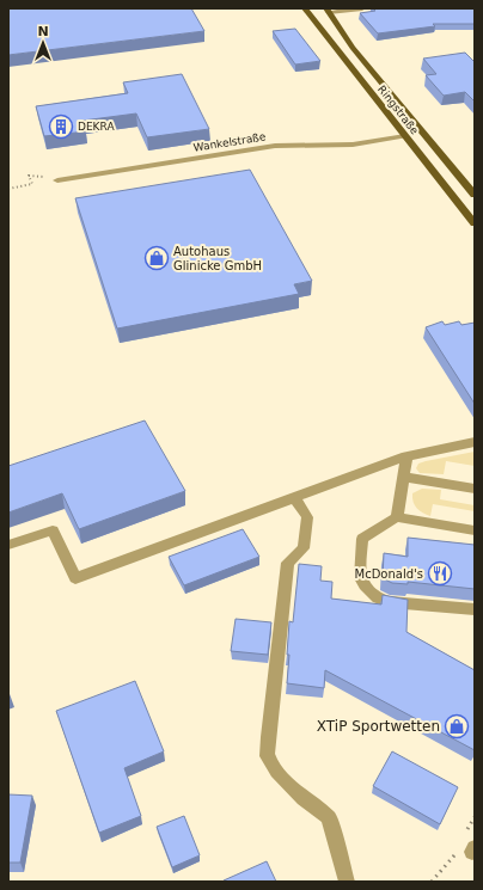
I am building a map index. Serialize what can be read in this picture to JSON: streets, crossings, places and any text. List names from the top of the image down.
{
  "streets": {
    "main road": ["Ringstraße"],
    "street": ["Wankelstraße"]
  },
  "crossings": [
    ["Ringstraße", "Wankelstraße"]
  ],
  "places": {
    "building": ["DEKRA"],
    "shop": ["Autohaus Glinicke GmbH", "XTiP Sportwetten"],
    "restaurant": ["McDonald's"]
  },
  "north": "top"
}
